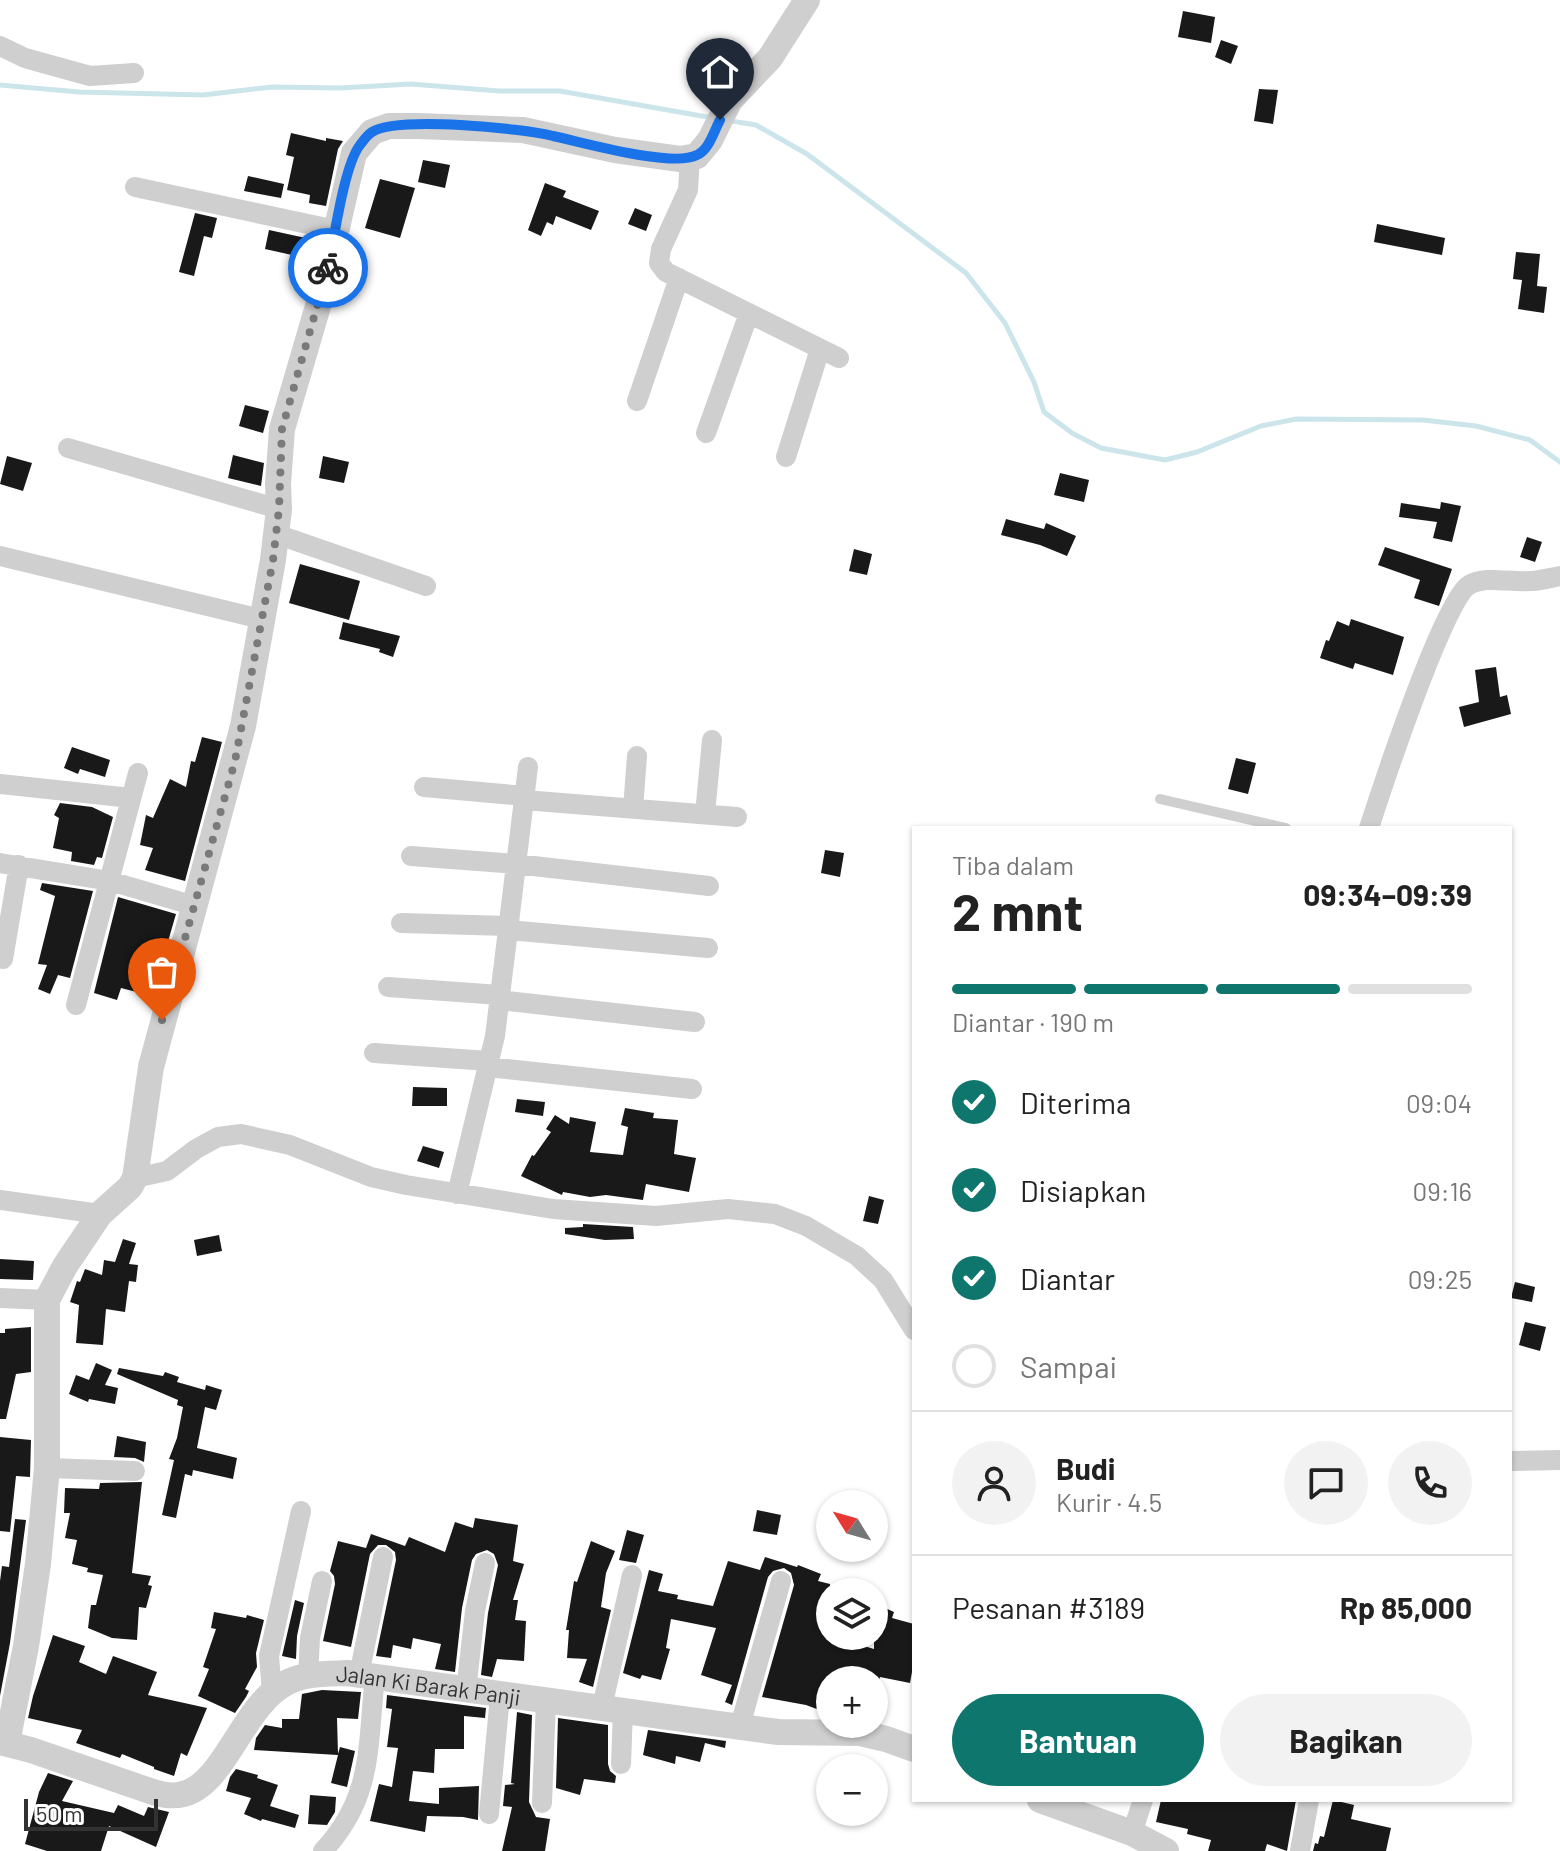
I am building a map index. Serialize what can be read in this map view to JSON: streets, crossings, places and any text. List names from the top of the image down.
{
  "streets": {
    "street": ["Jalan Ki Barak Panji"]
  },
  "scale_bar": "50 m",
  "north": "top left",
  "page": {
    "heading": ["2 mnt", "Tiba dalam", "09:34–09:39"],
    "panel": [
      "Budi",
      "Kurir · 4.5",
      "Pesanan #3189",
      "Rp 85,000"
    ],
    "bar": "Diantar · 190 m",
    "list": [
      ["Diterima", "09:04"],
      ["Disiapkan", "09:16"],
      ["Diantar", "09:25"],
      "Sampai"
    ],
    "map_buttons": ["+", "−"],
    "buttons": ["Bantuan", "Bagikan"],
    "scale": "50 m"
  }
}
